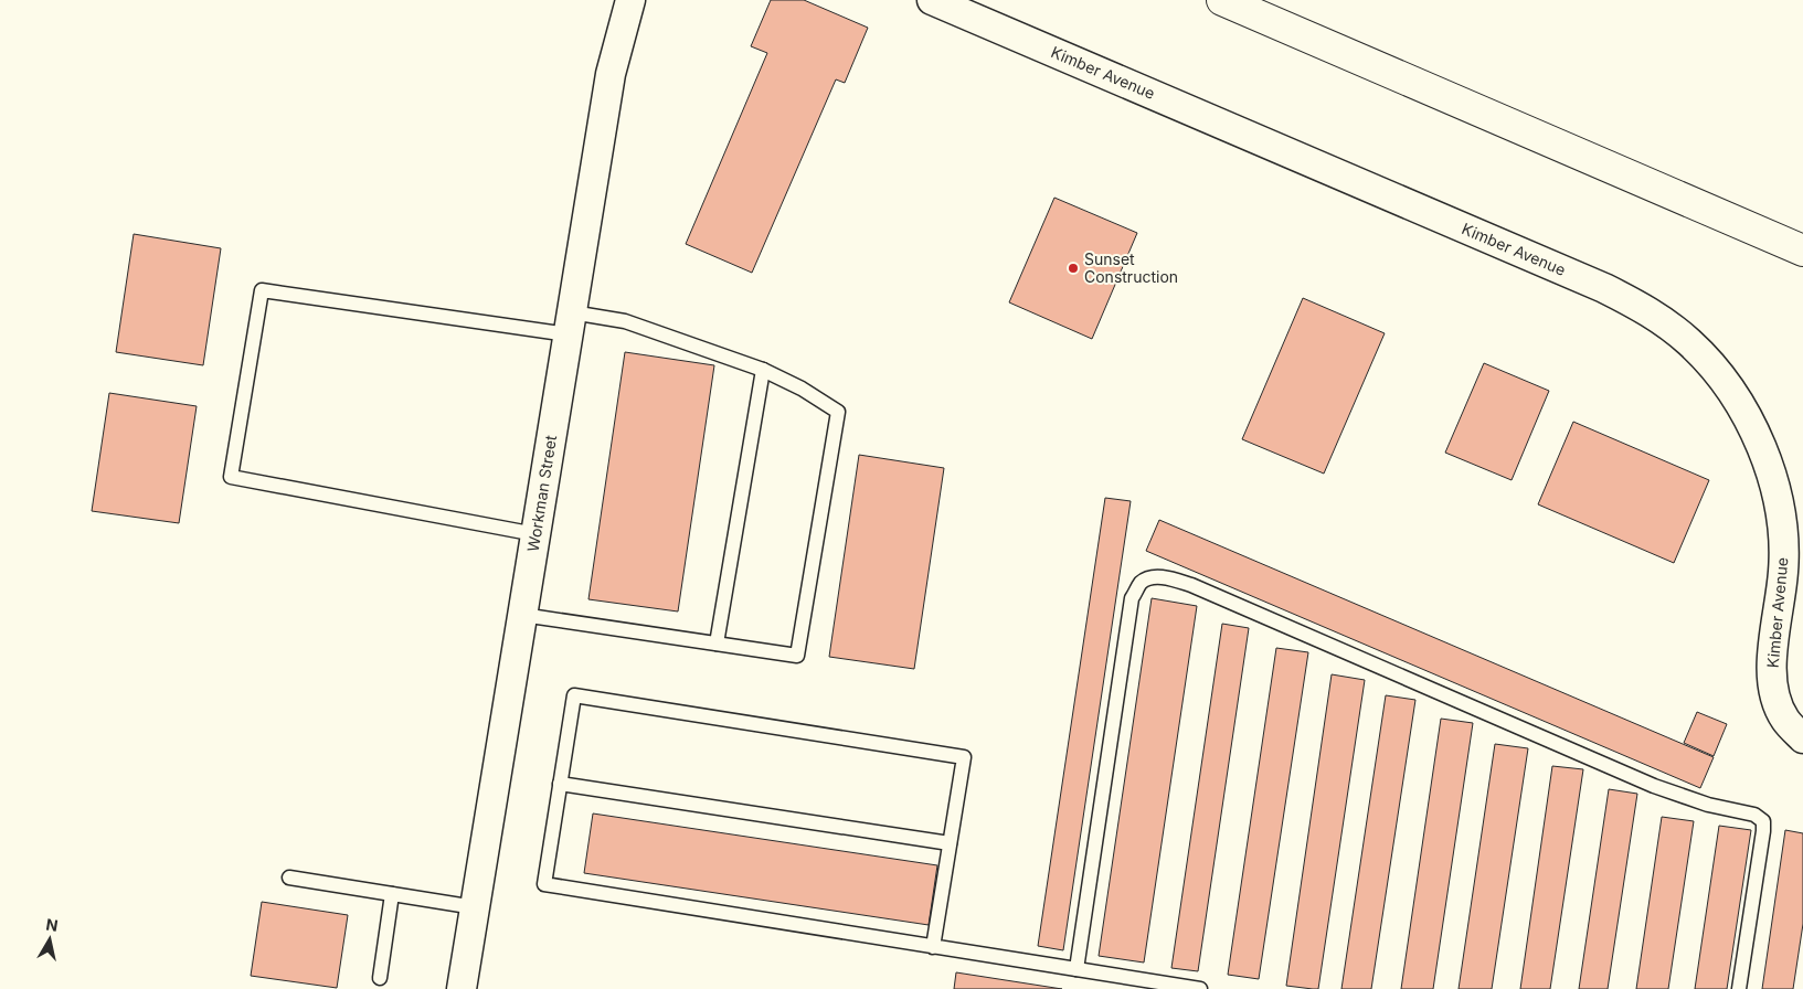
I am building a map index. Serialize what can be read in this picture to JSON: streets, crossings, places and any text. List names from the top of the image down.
{
  "streets": {
    "street": ["Kimber Avenue", "Workman Street"]
  },
  "places": ["Sunset Construction"],
  "north": "top"
}
